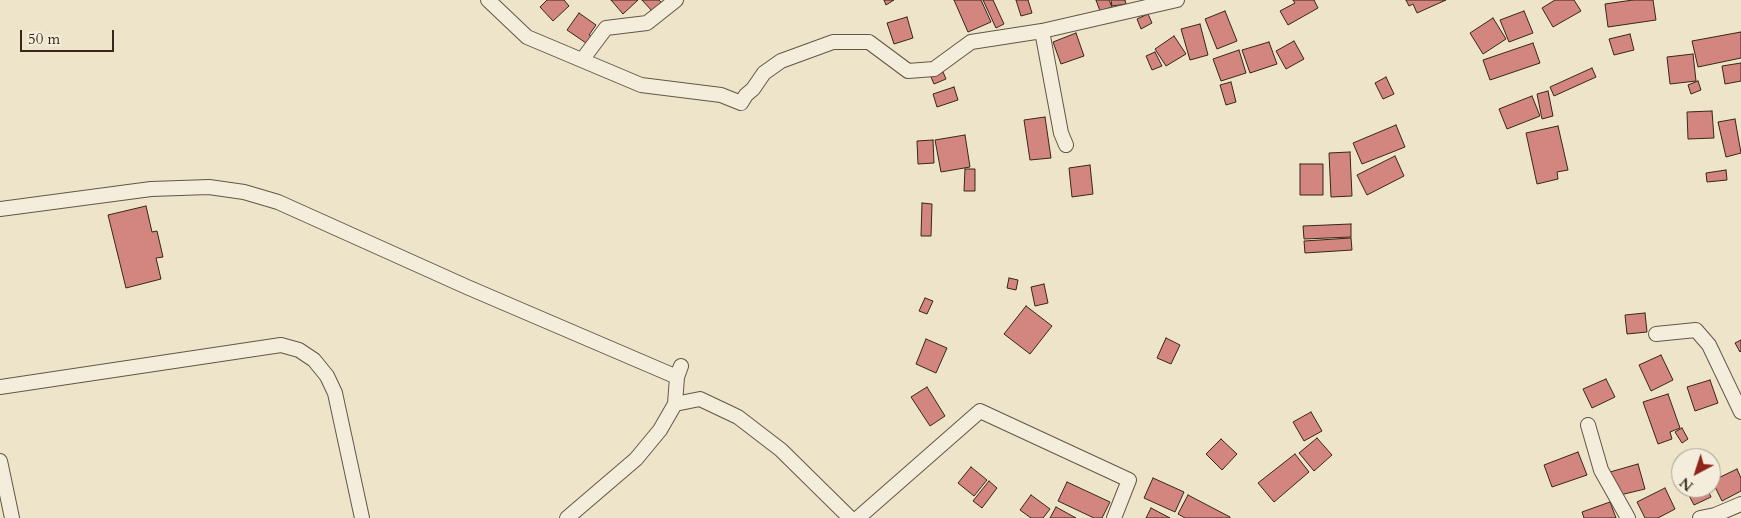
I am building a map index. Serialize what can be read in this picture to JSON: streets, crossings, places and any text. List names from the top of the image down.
{
  "scale_bar": "50 m",
  "north": "bottom left"
}
